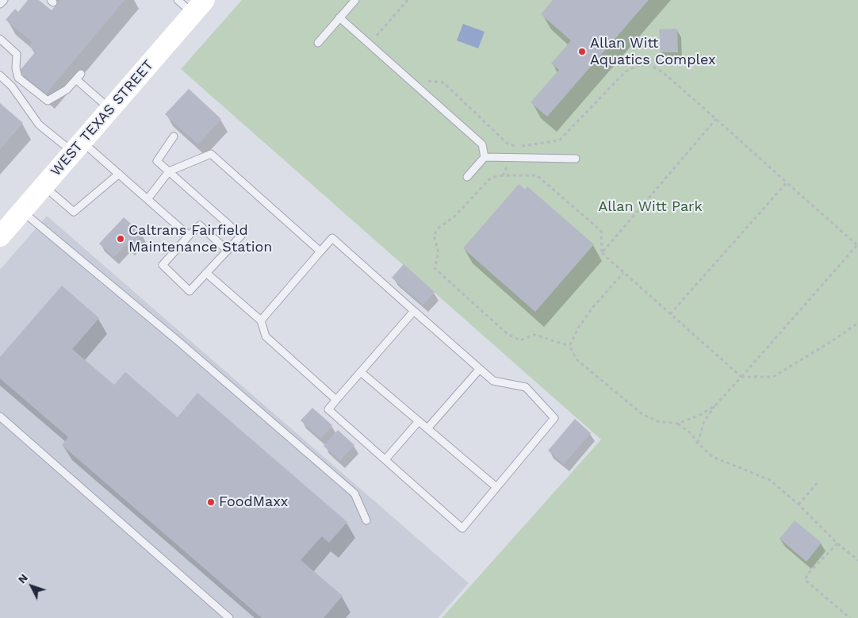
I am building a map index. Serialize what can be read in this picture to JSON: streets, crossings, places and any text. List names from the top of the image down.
{
  "streets": {
    "main road": ["WEST TEXAS STREET"]
  },
  "parks": ["Allan Witt Park"],
  "places": ["Allan Witt Aquatics Complex", "Caltrans Fairfield Maintenance Station", "FoodMaxx"],
  "north": "top left"
}
